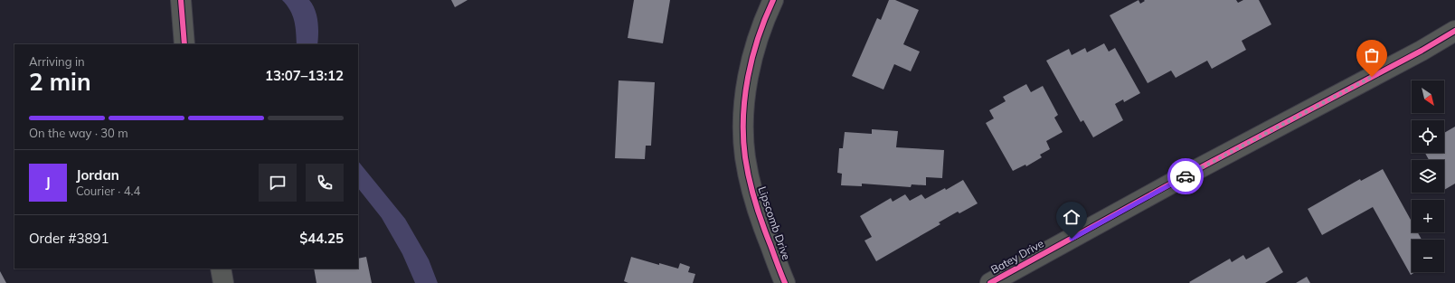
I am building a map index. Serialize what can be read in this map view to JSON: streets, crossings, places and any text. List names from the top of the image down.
{
  "streets": {
    "street": ["Lipscomb Drive", "Batey Drive"]
  },
  "north": "bottom right",
  "page": {
    "heading": ["2 min", "Arriving in", "13:07–13:12"],
    "panel": [
      "Jordan",
      "Courier · 4.4",
      "Order #3891",
      "$44.25"
    ],
    "map_buttons": ["+", "−"],
    "bar": "On the way · 30 m",
    "round": "J"
  }
}
